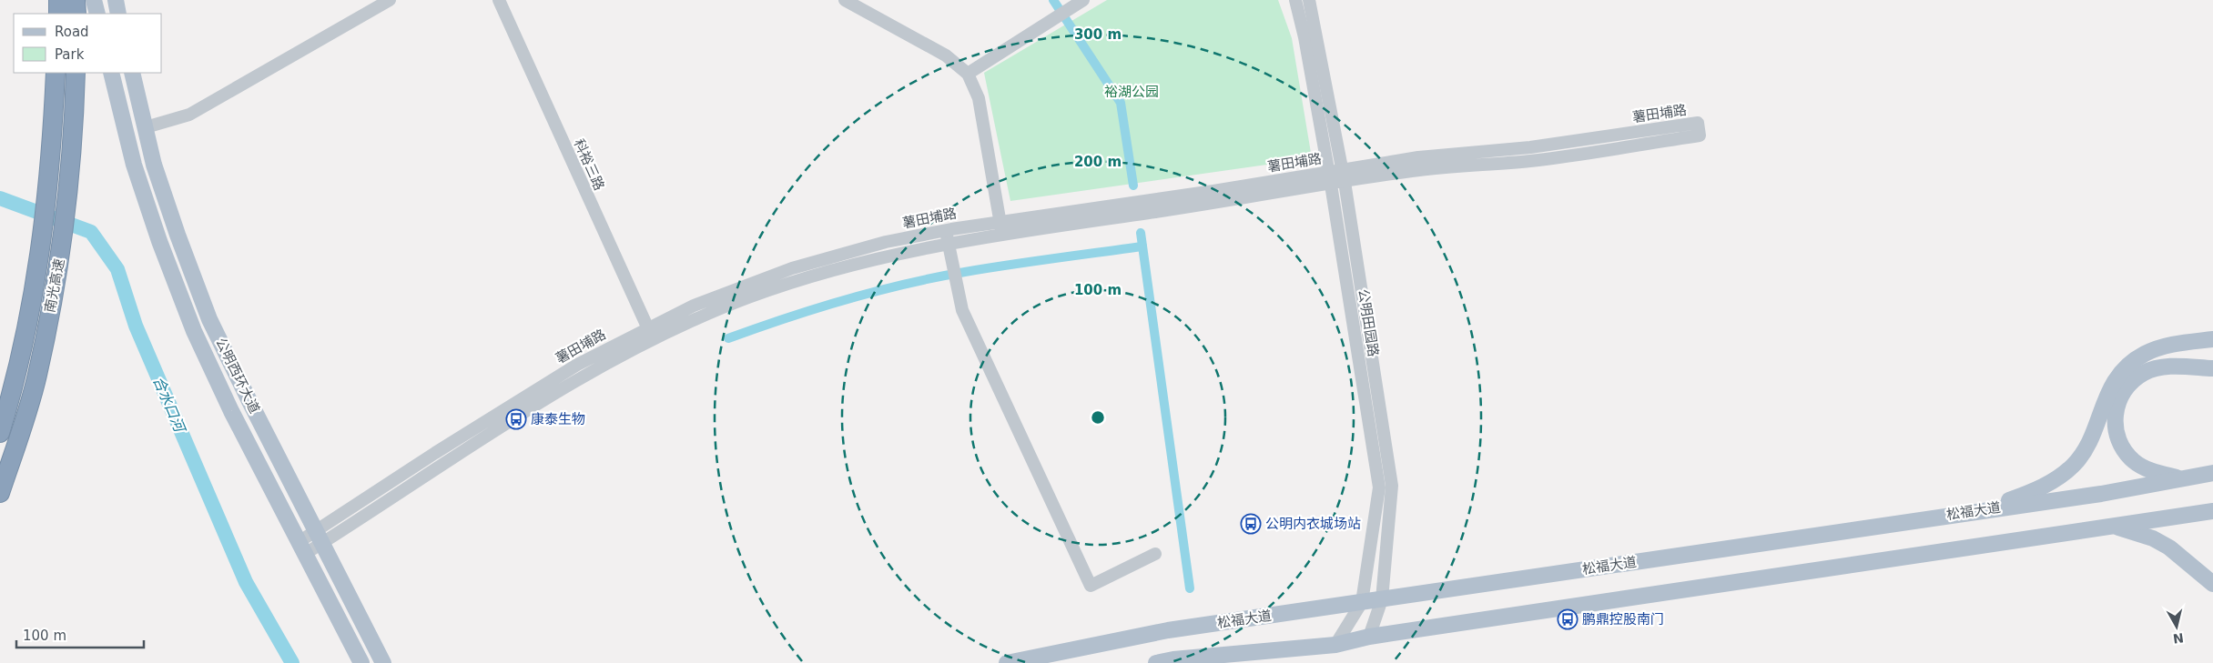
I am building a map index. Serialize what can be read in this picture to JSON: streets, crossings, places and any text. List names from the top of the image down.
{
  "streets": {
    "highway": ["南光高速"],
    "main road": ["公明西环大道", "松福大道"],
    "street": ["薯田埔路", "科裕三路", "公明田园路"]
  },
  "crossings": [
    ["薯田埔路", "科裕三路"],
    ["薯田埔路", "公明田园路"],
    ["薯田埔路", "公明西环大道"],
    ["公明田园路", "松福大道"]
  ],
  "water": ["合水口河"],
  "parks": ["裕湖公园"],
  "places": {
    "bus stop": ["康泰生物", "公明内衣城场站", "鹏鼎控股南门"]
  },
  "legend": ["Road", "Park"],
  "scale_bar": "100 m",
  "north": "bottom",
  "rings": ["300 m", "200 m", "100 m"]
}
